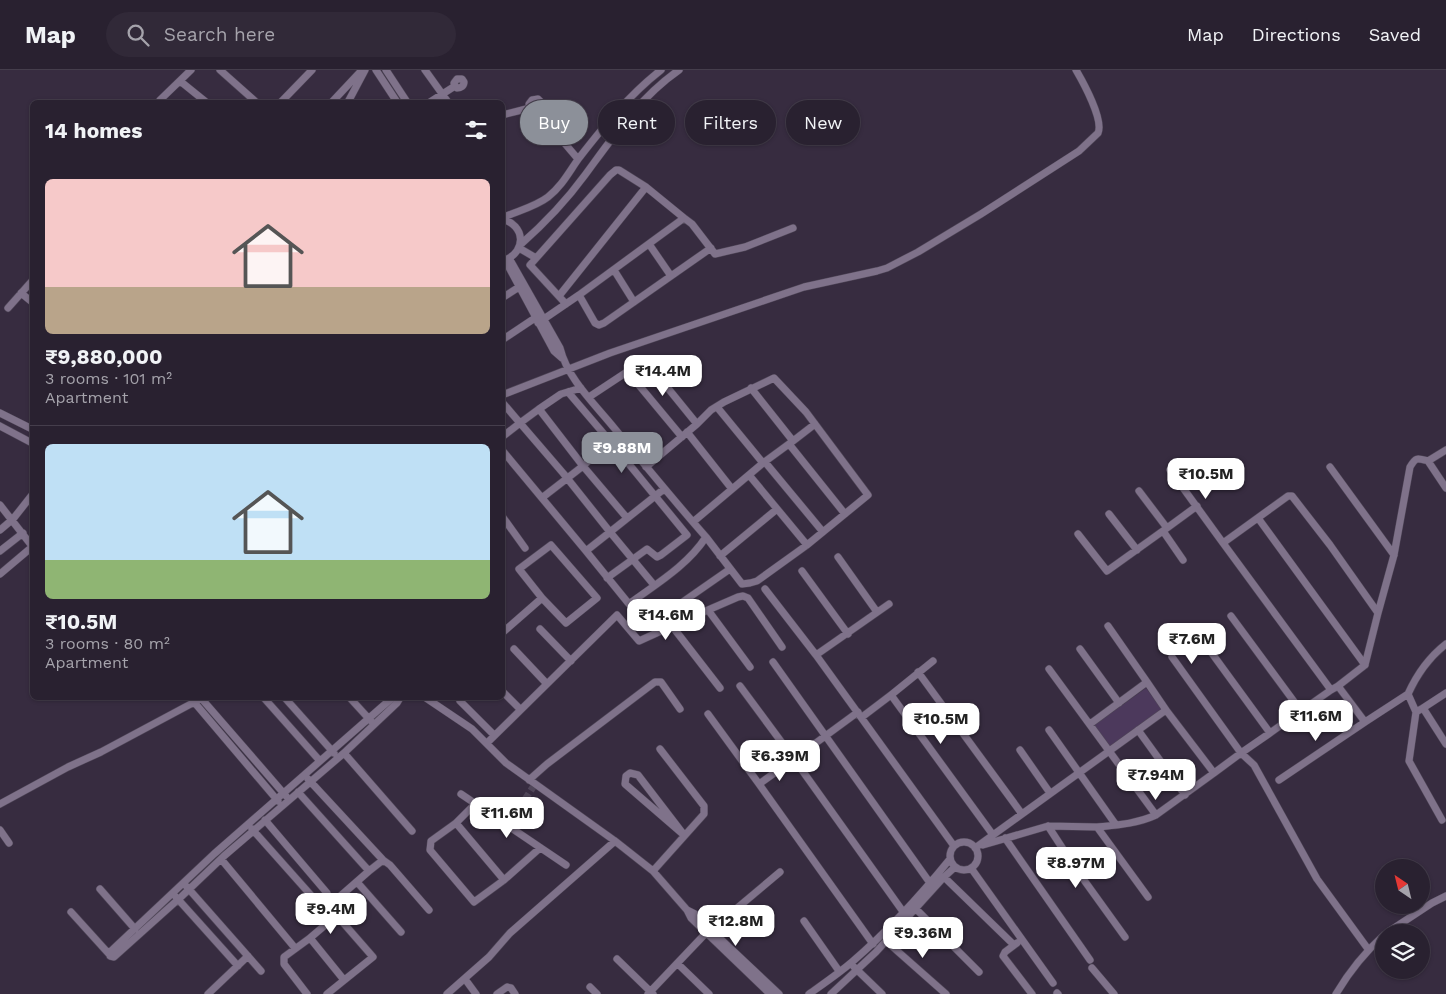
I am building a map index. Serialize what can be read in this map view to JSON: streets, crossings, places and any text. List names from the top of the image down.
{
  "north": "top left",
  "page": {
    "header": "Map",
    "search": "Search here",
    "nav": ["Map", "Directions", "Saved"],
    "chip": [
      "Buy",
      "Rent",
      "Filters",
      "New"
    ],
    "heading": "14 homes",
    "list": [
      {
        "name": "₹9,880,000",
        "note": "3 rooms · 101 m² · Apartment"
      },
      {
        "name": "₹10.5M",
        "note": "3 rooms · 80 m² · Apartment"
      }
    ],
    "price": [
      "₹14.4M",
      "₹9.88M",
      "₹10.5M",
      "₹14.6M",
      "₹7.6M",
      "₹11.6M",
      "₹10.5M",
      "₹6.39M",
      "₹7.94M",
      "₹11.6M",
      "₹8.97M",
      "₹9.4M",
      "₹12.8M",
      "₹9.36M"
    ]
  }
}
